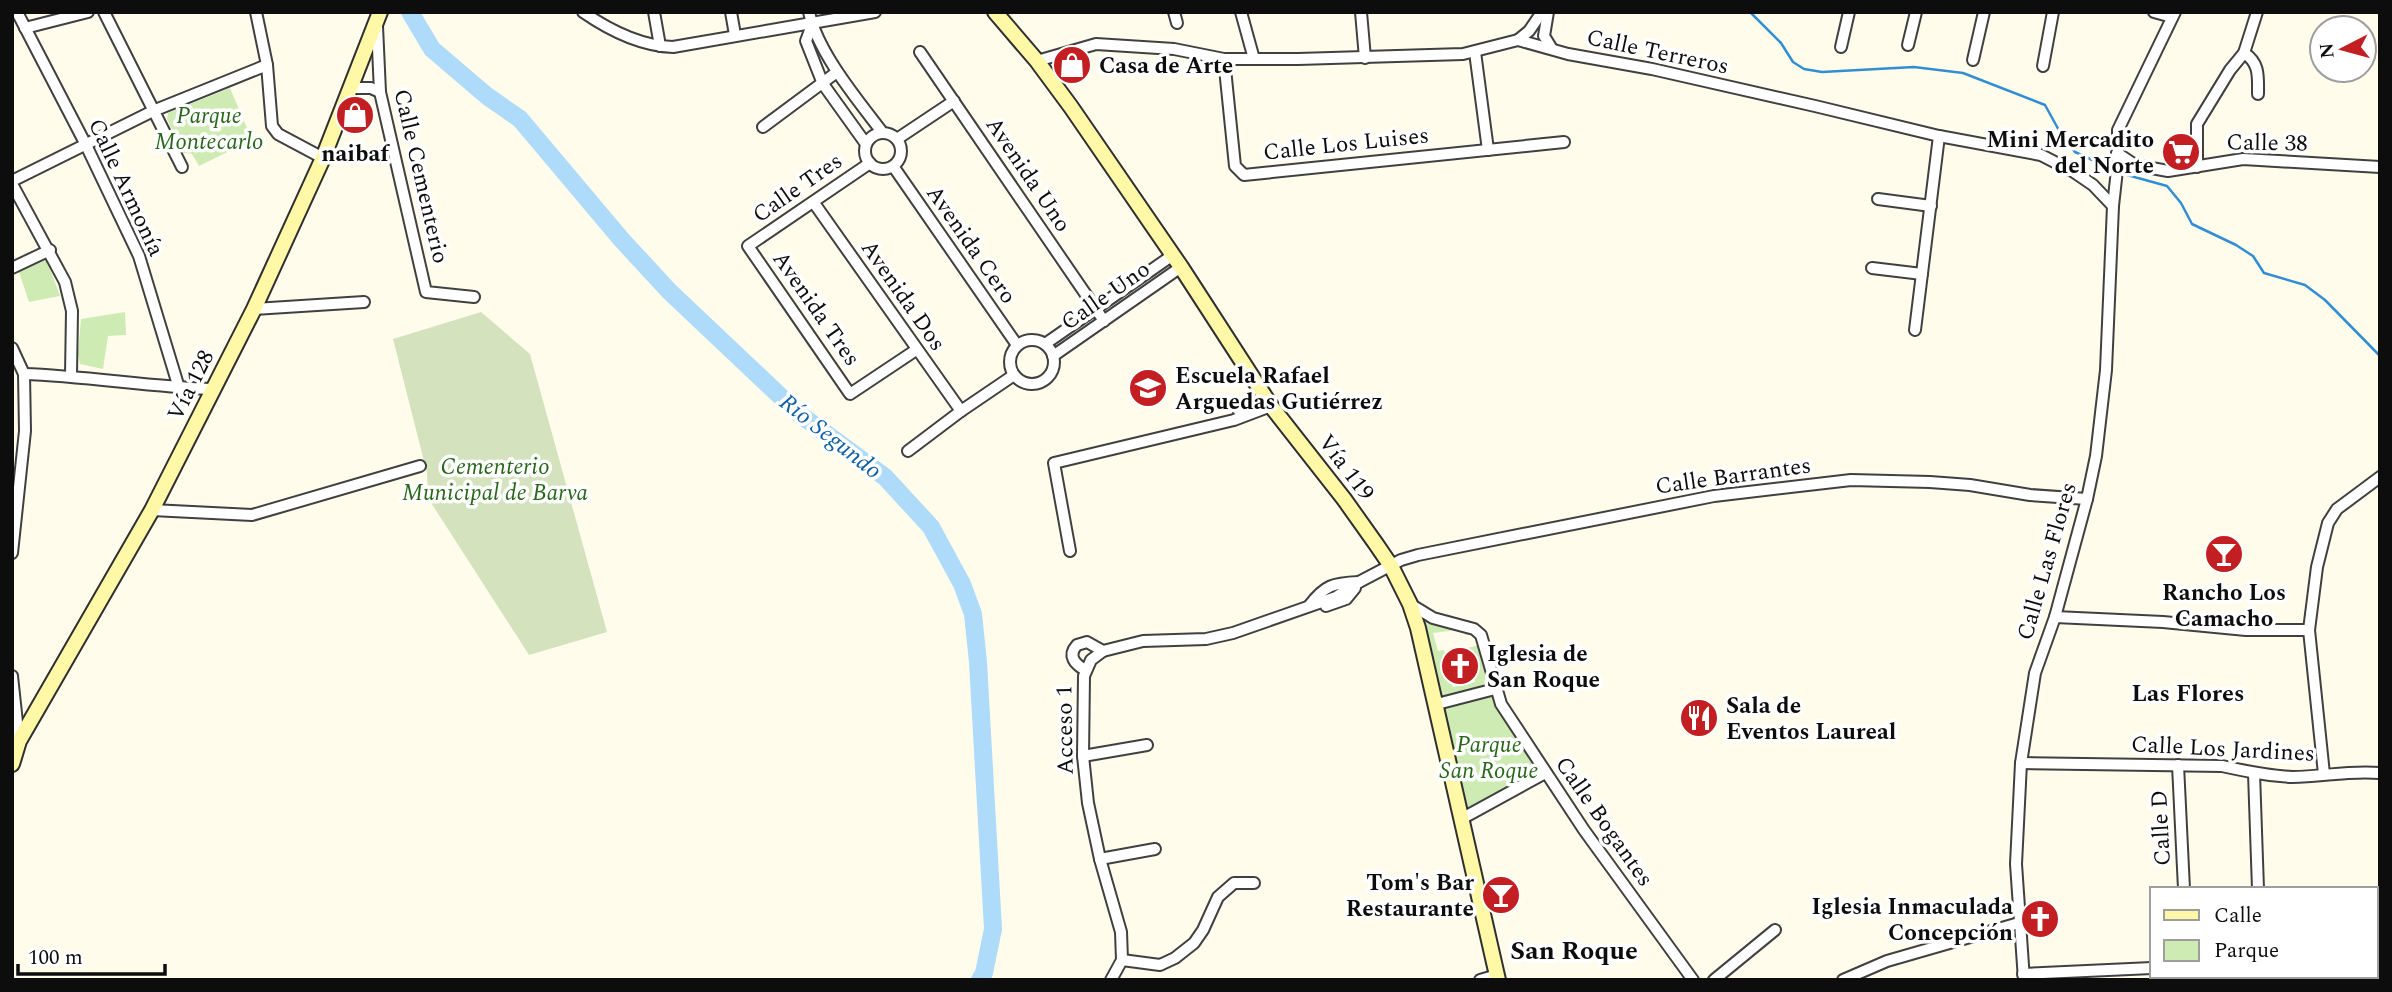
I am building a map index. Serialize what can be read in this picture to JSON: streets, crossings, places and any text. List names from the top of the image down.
{
  "streets": {
    "main road": ["Vía 128", "Vía 119"],
    "street": [
      "Calle Terreros",
      "Calle 38",
      "Calle Los Luises",
      "Avenida Uno",
      "Calle Cementerio",
      "Calle Armonía",
      "Calle Tres",
      "Avenida Cero",
      "Avenida Dos",
      "Calle Uno",
      "Avenida Tres",
      "Calle Barrantes",
      "Calle Las Flores",
      "Acceso 1",
      "Calle Los Jardines",
      "Calle Bogantes",
      "Calle D"
    ]
  },
  "crossings": [
    ["Calle Terreros", "Calle Las Flores"],
    ["Calle 38", "Calle Las Flores"],
    ["Avenida Uno", "Calle Uno"],
    ["Calle Cementerio", "Vía 128"],
    ["Calle Tres", "Avenida Cero"],
    ["Calle Tres", "Avenida Dos"],
    ["Calle Tres", "Avenida Tres"],
    ["Avenida Cero", "Calle Uno"],
    ["Avenida Dos", "Avenida Tres"],
    ["Calle Uno", "Vía 119"],
    ["Vía 119", "Calle Barrantes"],
    ["Vía 119", "Calle Bogantes"],
    ["Calle Barrantes", "Calle Las Flores"],
    ["Calle Las Flores", "Calle Los Jardines"],
    ["Calle Los Jardines", "Calle D"]
  ],
  "districts": ["Las Flores", "San Roque"],
  "water": ["Río Segundo"],
  "parks": ["Parque Montecarlo", "Cementerio Municipal de Barva", "Parque San Roque"],
  "places": {
    "shop": ["Casa de Arte", "naibaf"],
    "supermarket": ["Mini Mercadito del Norte"],
    "school or university": ["Escuela Rafael Arguedas Gutiérrez"],
    "bar": ["Rancho Los Camacho", "Tom's Bar Restaurante"],
    "church": ["Iglesia de San Roque", "Iglesia Inmaculada Concepción"],
    "restaurant": ["Sala de Eventos Laureal"]
  },
  "legend": ["Calle", "Parque"],
  "scale_bar": "100 m",
  "north": "left"
}
